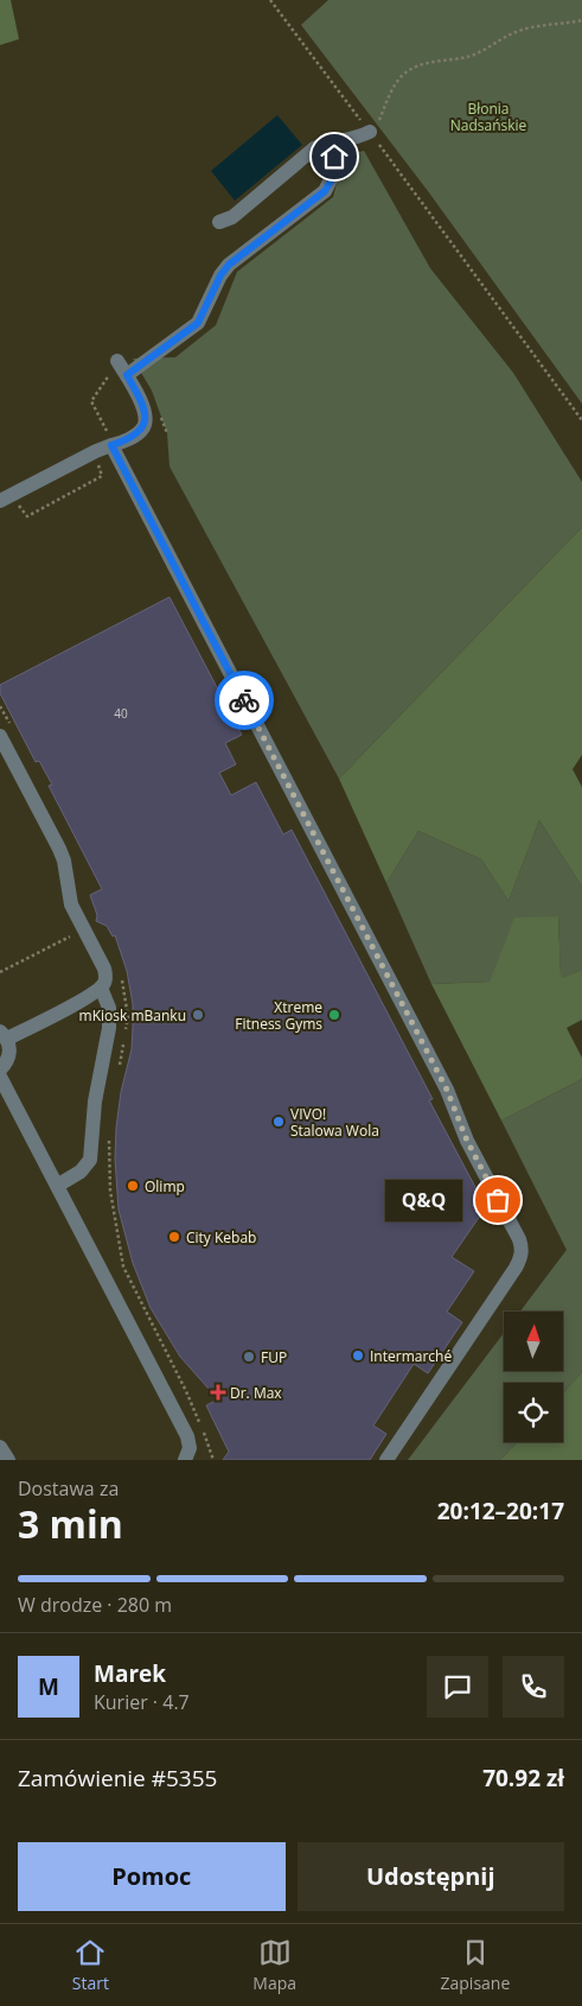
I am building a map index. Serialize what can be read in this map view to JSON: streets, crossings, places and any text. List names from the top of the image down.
{
  "parks": ["Błonia Nadsańskie"],
  "places": {
    "other": [
      "mKiosk mBanku",
      "Xtreme Fitness Gyms",
      "VIVO! Stalowa Wola",
      "Olimp",
      "Q&Q",
      "City Kebab",
      "Intermarché",
      "FUP"
    ],
    "health": ["Dr. Max"]
  },
  "house_numbers": ["40"],
  "north": "top",
  "page": {
    "bubble": "Q&Q",
    "heading": ["3 min", "Dostawa za", "20:12–20:17"],
    "panel": [
      "Marek",
      "Kurier · 4.7",
      "Zamówienie #5355",
      "70.92 zł"
    ],
    "bar": "W drodze · 280 m",
    "round": "M",
    "buttons": ["Pomoc", "Udostępnij"],
    "tabs": ["Start", "Mapa", "Zapisane"]
  }
}
